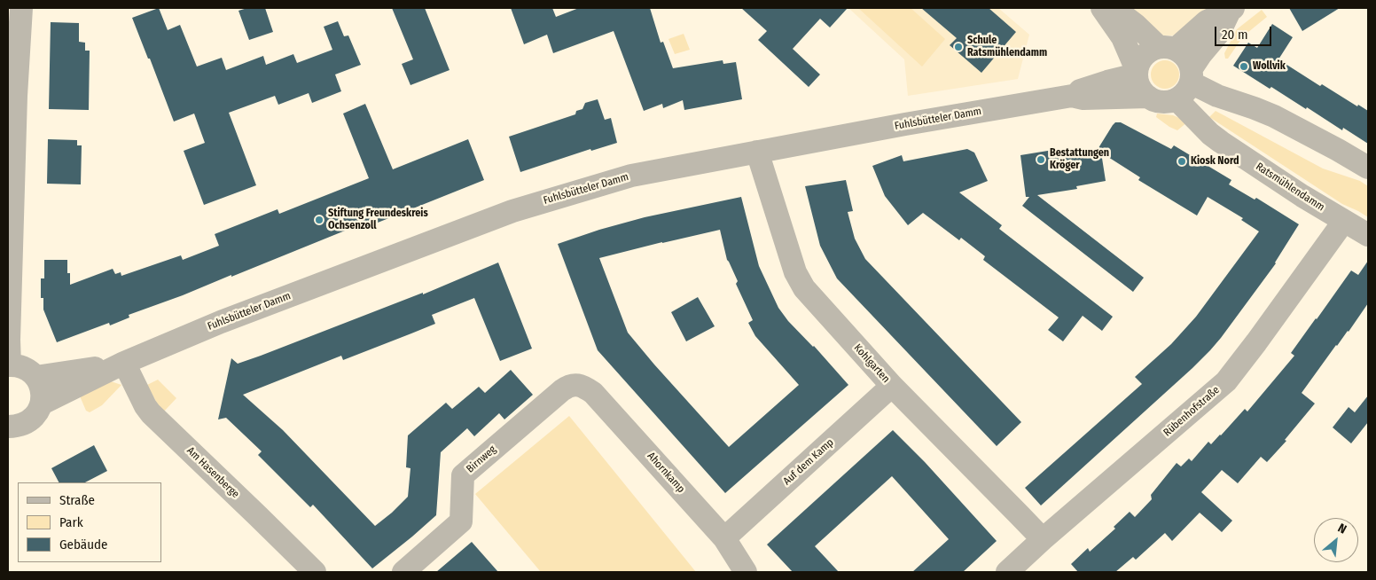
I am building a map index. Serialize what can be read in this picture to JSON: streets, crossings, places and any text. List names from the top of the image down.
{
  "streets": {
    "street": [
      "Fuhlsbütteler Damm",
      "Ratsmühlendamm",
      "Kohlgarten",
      "Rübenhofstraße",
      "Birnweg",
      "Auf dem Kamp",
      "Am Hasenberge",
      "Ahornkamp"
    ]
  },
  "crossings": [
    ["Fuhlsbütteler Damm", "Ratsmühlendamm"],
    ["Fuhlsbütteler Damm", "Kohlgarten"],
    ["Fuhlsbütteler Damm", "Am Hasenberge"],
    ["Ratsmühlendamm", "Rübenhofstraße"],
    ["Kohlgarten", "Rübenhofstraße"],
    ["Kohlgarten", "Auf dem Kamp"],
    ["Birnweg", "Ahornkamp"],
    ["Auf dem Kamp", "Ahornkamp"]
  ],
  "places": [
    "Schule Ratsmühlendamm",
    "Wollvik",
    "Bestattungen Kröger",
    "Kiosk Nord",
    "Stiftung Freundeskreis Ochsenzoll"
  ],
  "legend": ["Straße", "Park", "Gebäude"],
  "scale_bar": "20 m",
  "north": "top right"
}
